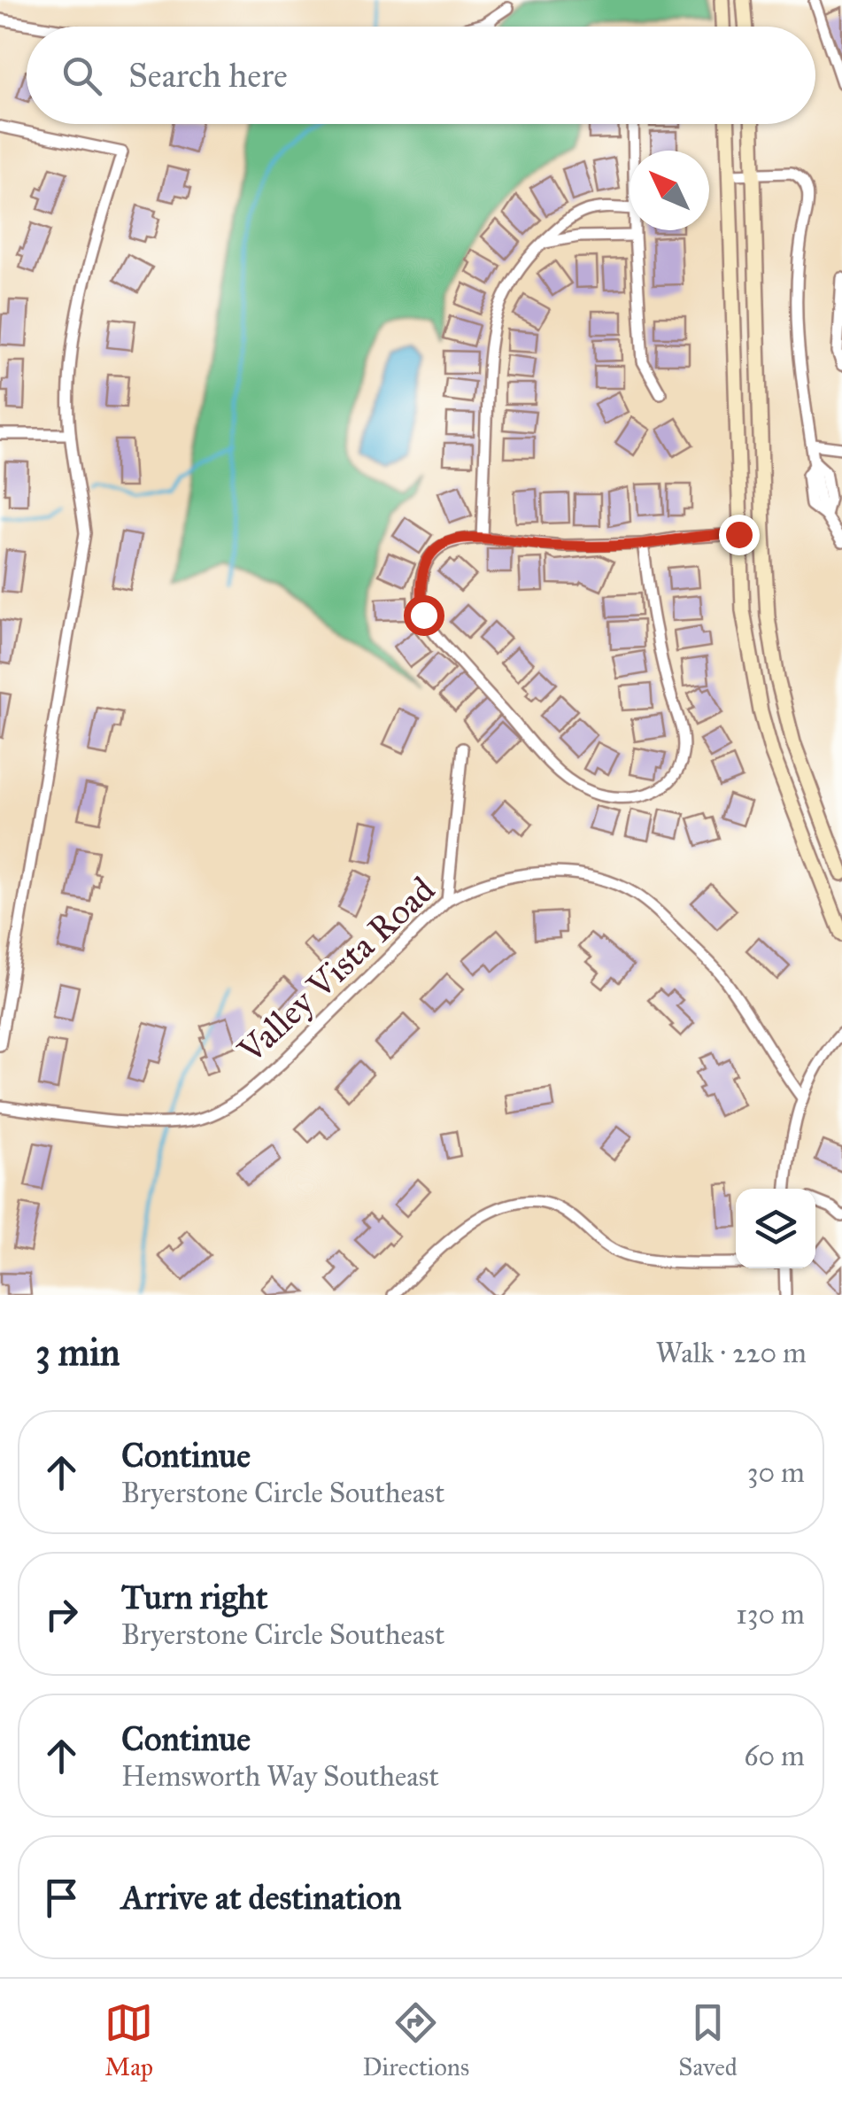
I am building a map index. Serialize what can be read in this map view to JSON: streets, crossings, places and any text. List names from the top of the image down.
{
  "streets": {
    "street": ["Valley Vista Road"]
  },
  "north": "top left",
  "page": {
    "search": "Search here",
    "heading": ["3 min", "Walk · 220 m"],
    "list": [
      ["Continue", "Bryerstone Circle Southeast", "30 m"],
      ["Turn right", "Bryerstone Circle Southeast", "130 m"],
      ["Continue", "Hemsworth Way Southeast", "60 m"],
      "Arrive at destination"
    ],
    "nav": ["Map", "Directions", "Saved"]
  }
}
